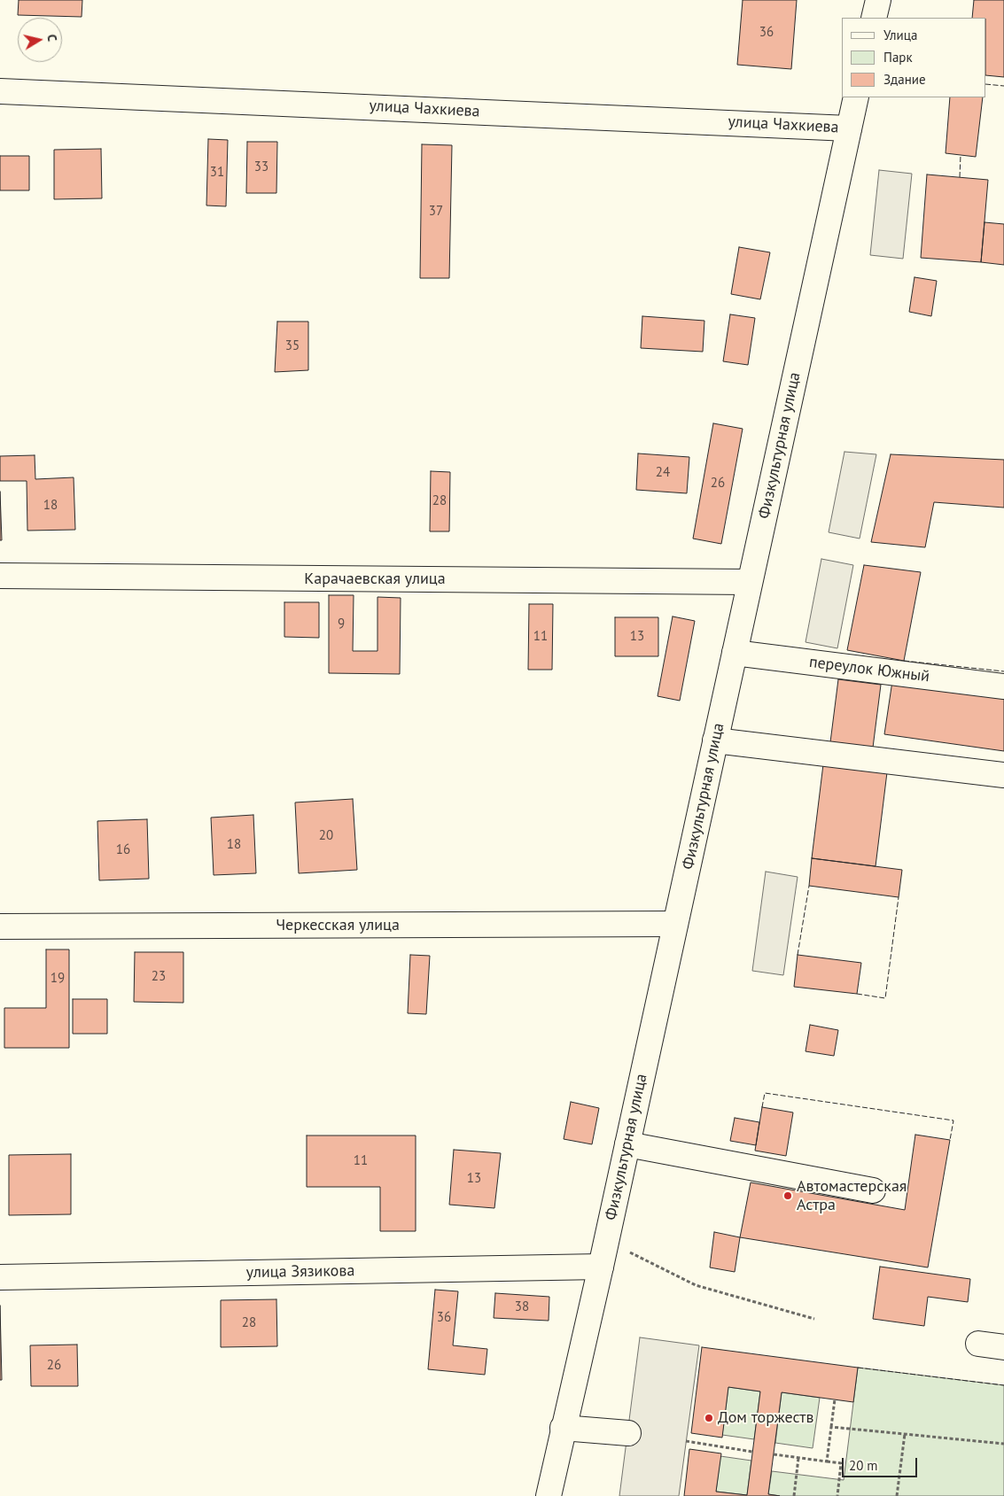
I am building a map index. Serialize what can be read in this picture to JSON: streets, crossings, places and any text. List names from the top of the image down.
{
  "streets": {
    "street": [
      "улица Чахкиева",
      "Физкультурная улица",
      "Карачаевская улица",
      "переулок Южный",
      "Черкесская улица",
      "улица Зязикова"
    ]
  },
  "crossings": [
    ["улица Чахкиева", "Физкультурная улица"],
    ["Физкультурная улица", "Карачаевская улица"],
    ["Физкультурная улица", "переулок Южный"],
    ["Физкультурная улица", "Черкесская улица"],
    ["Физкультурная улица", "улица Зязикова"]
  ],
  "places": ["Автомастерская Астра", "Дом торжеств"],
  "house_numbers": [
    "36",
    "33",
    "31",
    "37",
    "35",
    "24",
    "26",
    "28",
    "18",
    "9",
    "11",
    "13",
    "20",
    "18",
    "16",
    "23",
    "19",
    "11",
    "13",
    "38",
    "36",
    "28",
    "26"
  ],
  "legend": ["Улица", "Парк", "Здание"],
  "scale_bar": "20 m",
  "north": "right"
}
